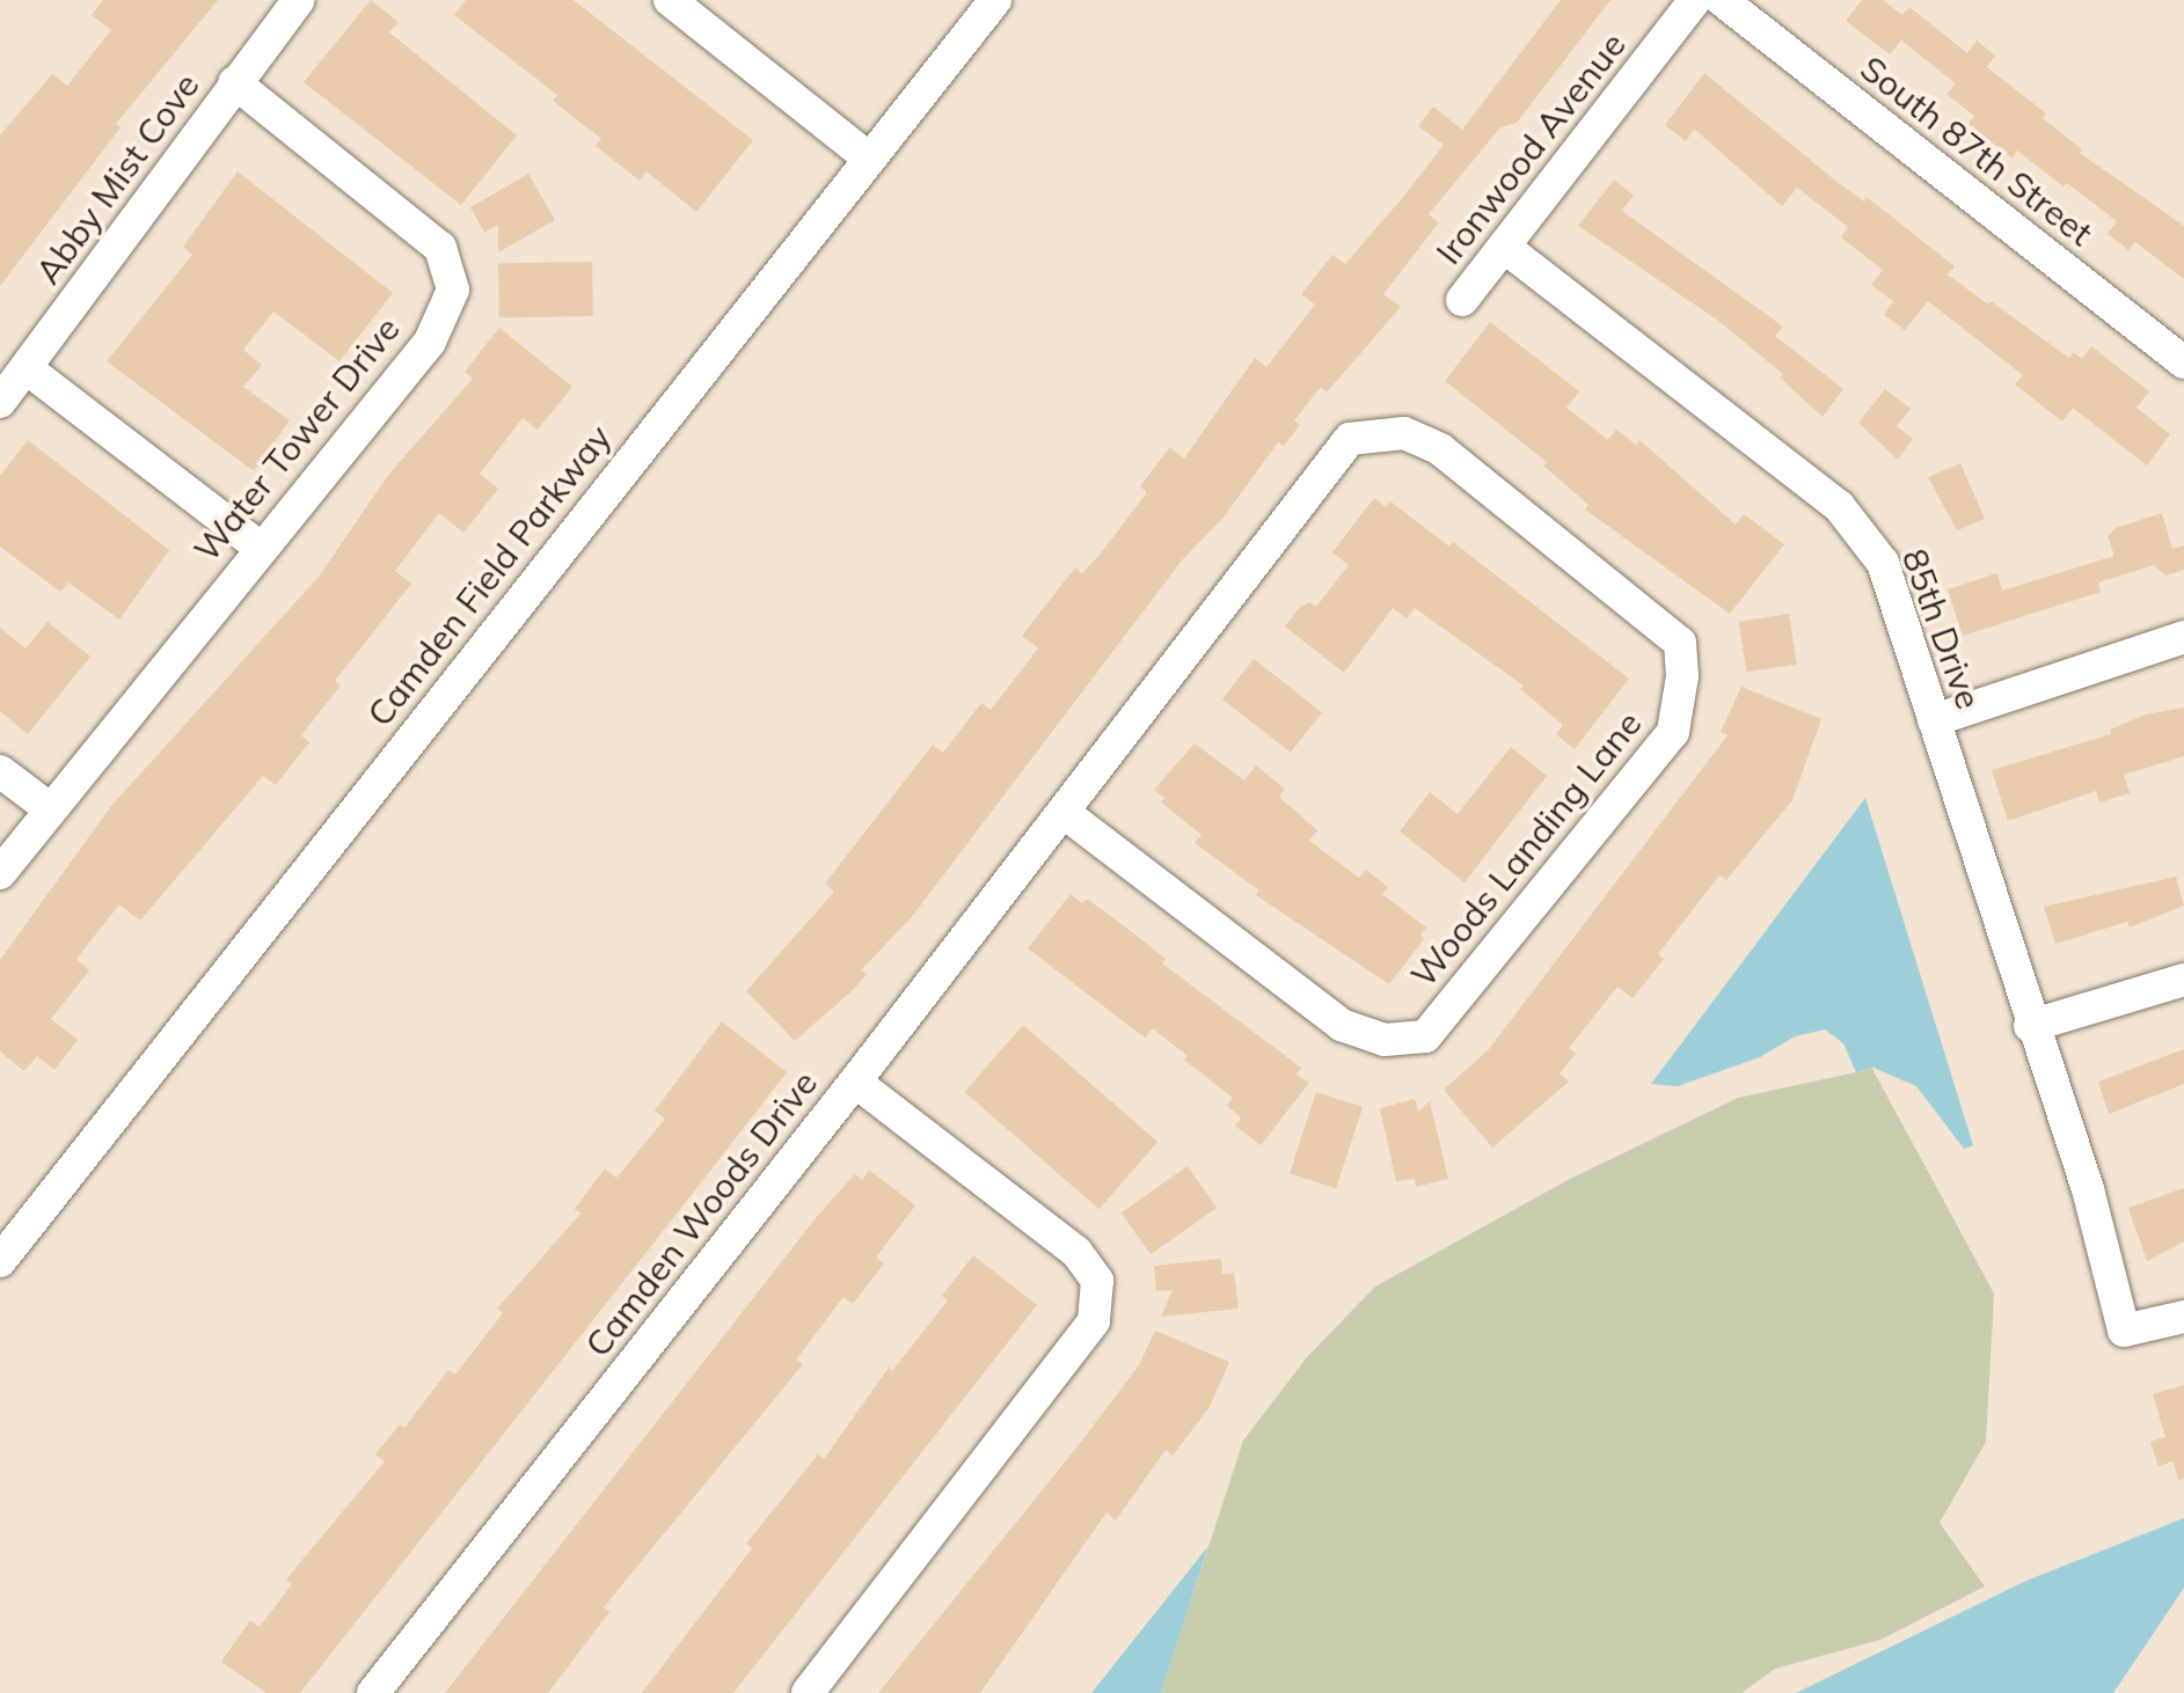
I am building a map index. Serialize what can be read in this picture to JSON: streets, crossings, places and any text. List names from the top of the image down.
{
  "streets": {
    "street": [
      "Ironwood Avenue",
      "South 87th Street",
      "Abby Mist Cove",
      "Water Tower Drive",
      "Camden Field Parkway",
      "85th Drive",
      "Woods Landing Lane",
      "Camden Woods Drive"
    ]
  },
  "crossings": [
    ["Ironwood Avenue", "85th Drive"],
    ["Abby Mist Cove", "Water Tower Drive"],
    ["Woods Landing Lane", "Camden Woods Drive"]
  ]
}
